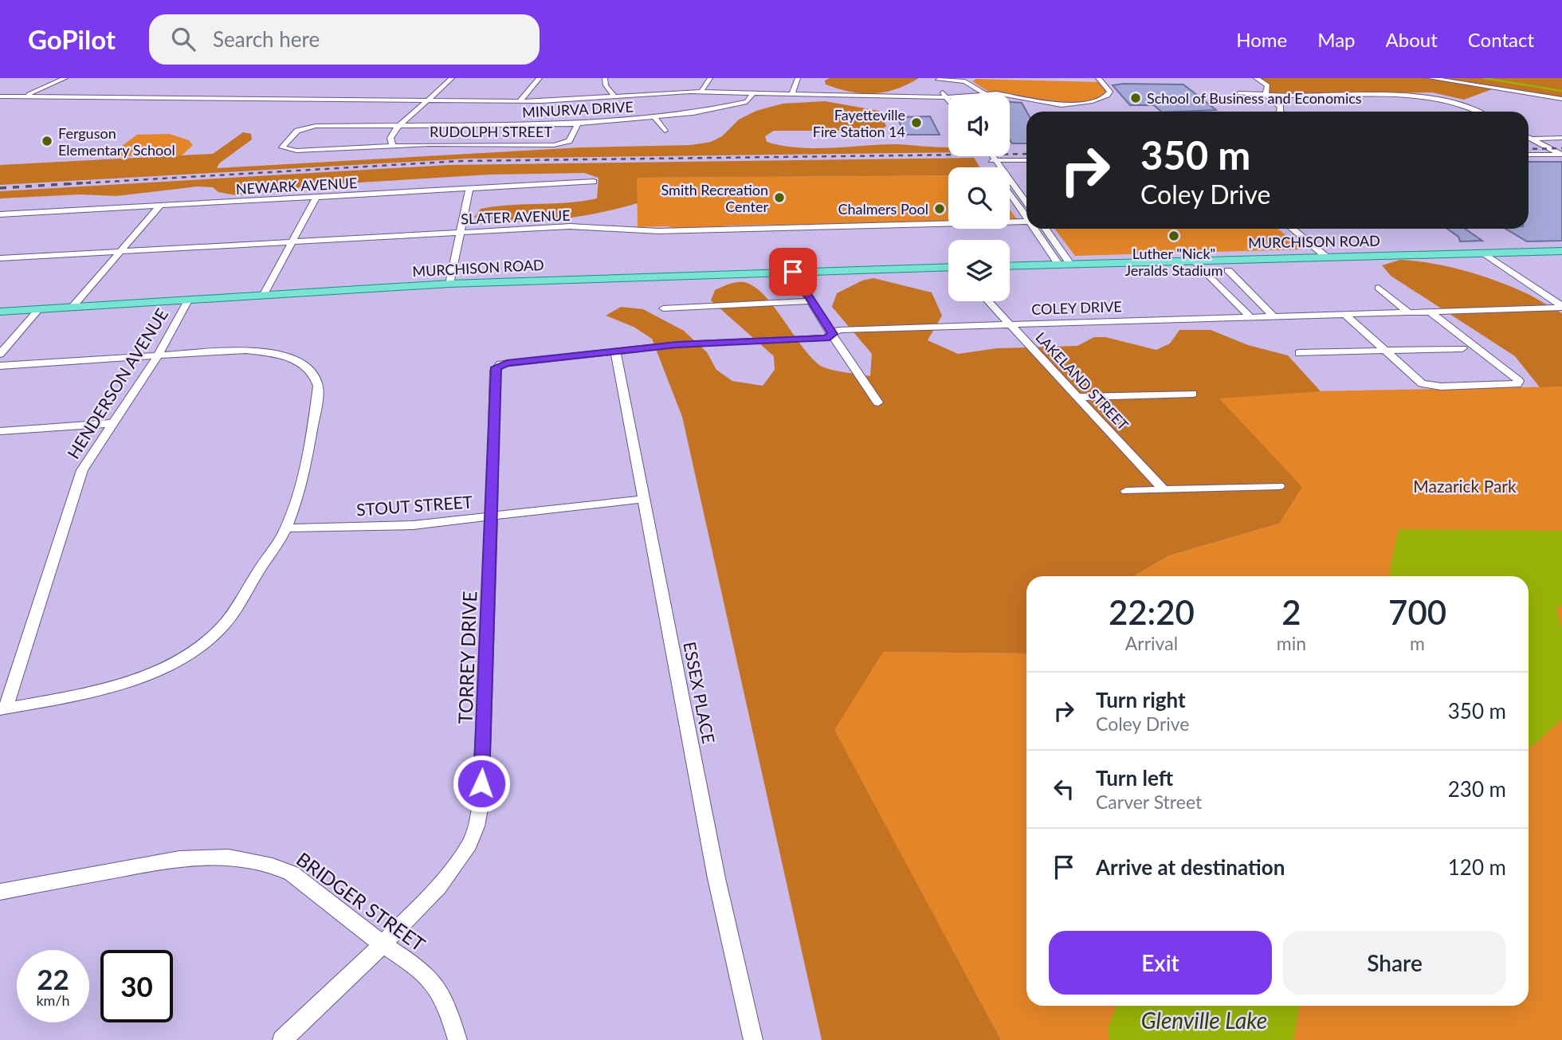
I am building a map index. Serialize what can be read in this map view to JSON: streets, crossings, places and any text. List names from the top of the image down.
{
  "streets": {
    "main road": ["MURCHISON ROAD"],
    "street": [
      "MINURVA DRIVE",
      "RUDOLPH STREET",
      "NEWARK AVENUE",
      "SLATER AVENUE",
      "COLEY DRIVE",
      "LAKELAND STREET",
      "HENDERSON AVENUE",
      "STOUT STREET",
      "TORREY DRIVE",
      "ESSEX PLACE",
      "BRIDGER STREET"
    ]
  },
  "crossings": [
    ["MINURVA DRIVE", "RUDOLPH STREET"],
    ["MURCHISON ROAD", "HENDERSON AVENUE"],
    ["COLEY DRIVE", "LAKELAND STREET"],
    ["COLEY DRIVE", "TORREY DRIVE"],
    ["COLEY DRIVE", "ESSEX PLACE"],
    ["STOUT STREET", "TORREY DRIVE"],
    ["STOUT STREET", "ESSEX PLACE"],
    ["TORREY DRIVE", "BRIDGER STREET"]
  ],
  "water": ["Glenville Lake"],
  "parks": ["Mazarick Park"],
  "places": [
    "School of Business and Economics",
    "Fayetteville Fire Station 14",
    "Ferguson Elementary School",
    "Smith Recreation Center",
    "Chalmers Pool",
    "Luther \"Nick\" Jeralds Stadium"
  ],
  "page": {
    "header": "GoPilot",
    "search": "Search here",
    "nav": [
      "Home",
      "Map",
      "About",
      "Contact"
    ],
    "turn": ["350 m", "Coley Drive"],
    "eta": [
      "22:20",
      "Arrival",
      "2",
      "min",
      "700",
      "m"
    ],
    "list": [
      {
        "name": "Turn right",
        "note": "Coley Drive",
        "value": "350 m"
      },
      {
        "name": "Turn left",
        "note": "Carver Street",
        "value": "230 m"
      },
      {
        "name": "Arrive at destination",
        "value": "120 m"
      }
    ],
    "buttons": ["Exit", "Share"],
    "speed": "22 km/h",
    "limit": "30"
  }
}
